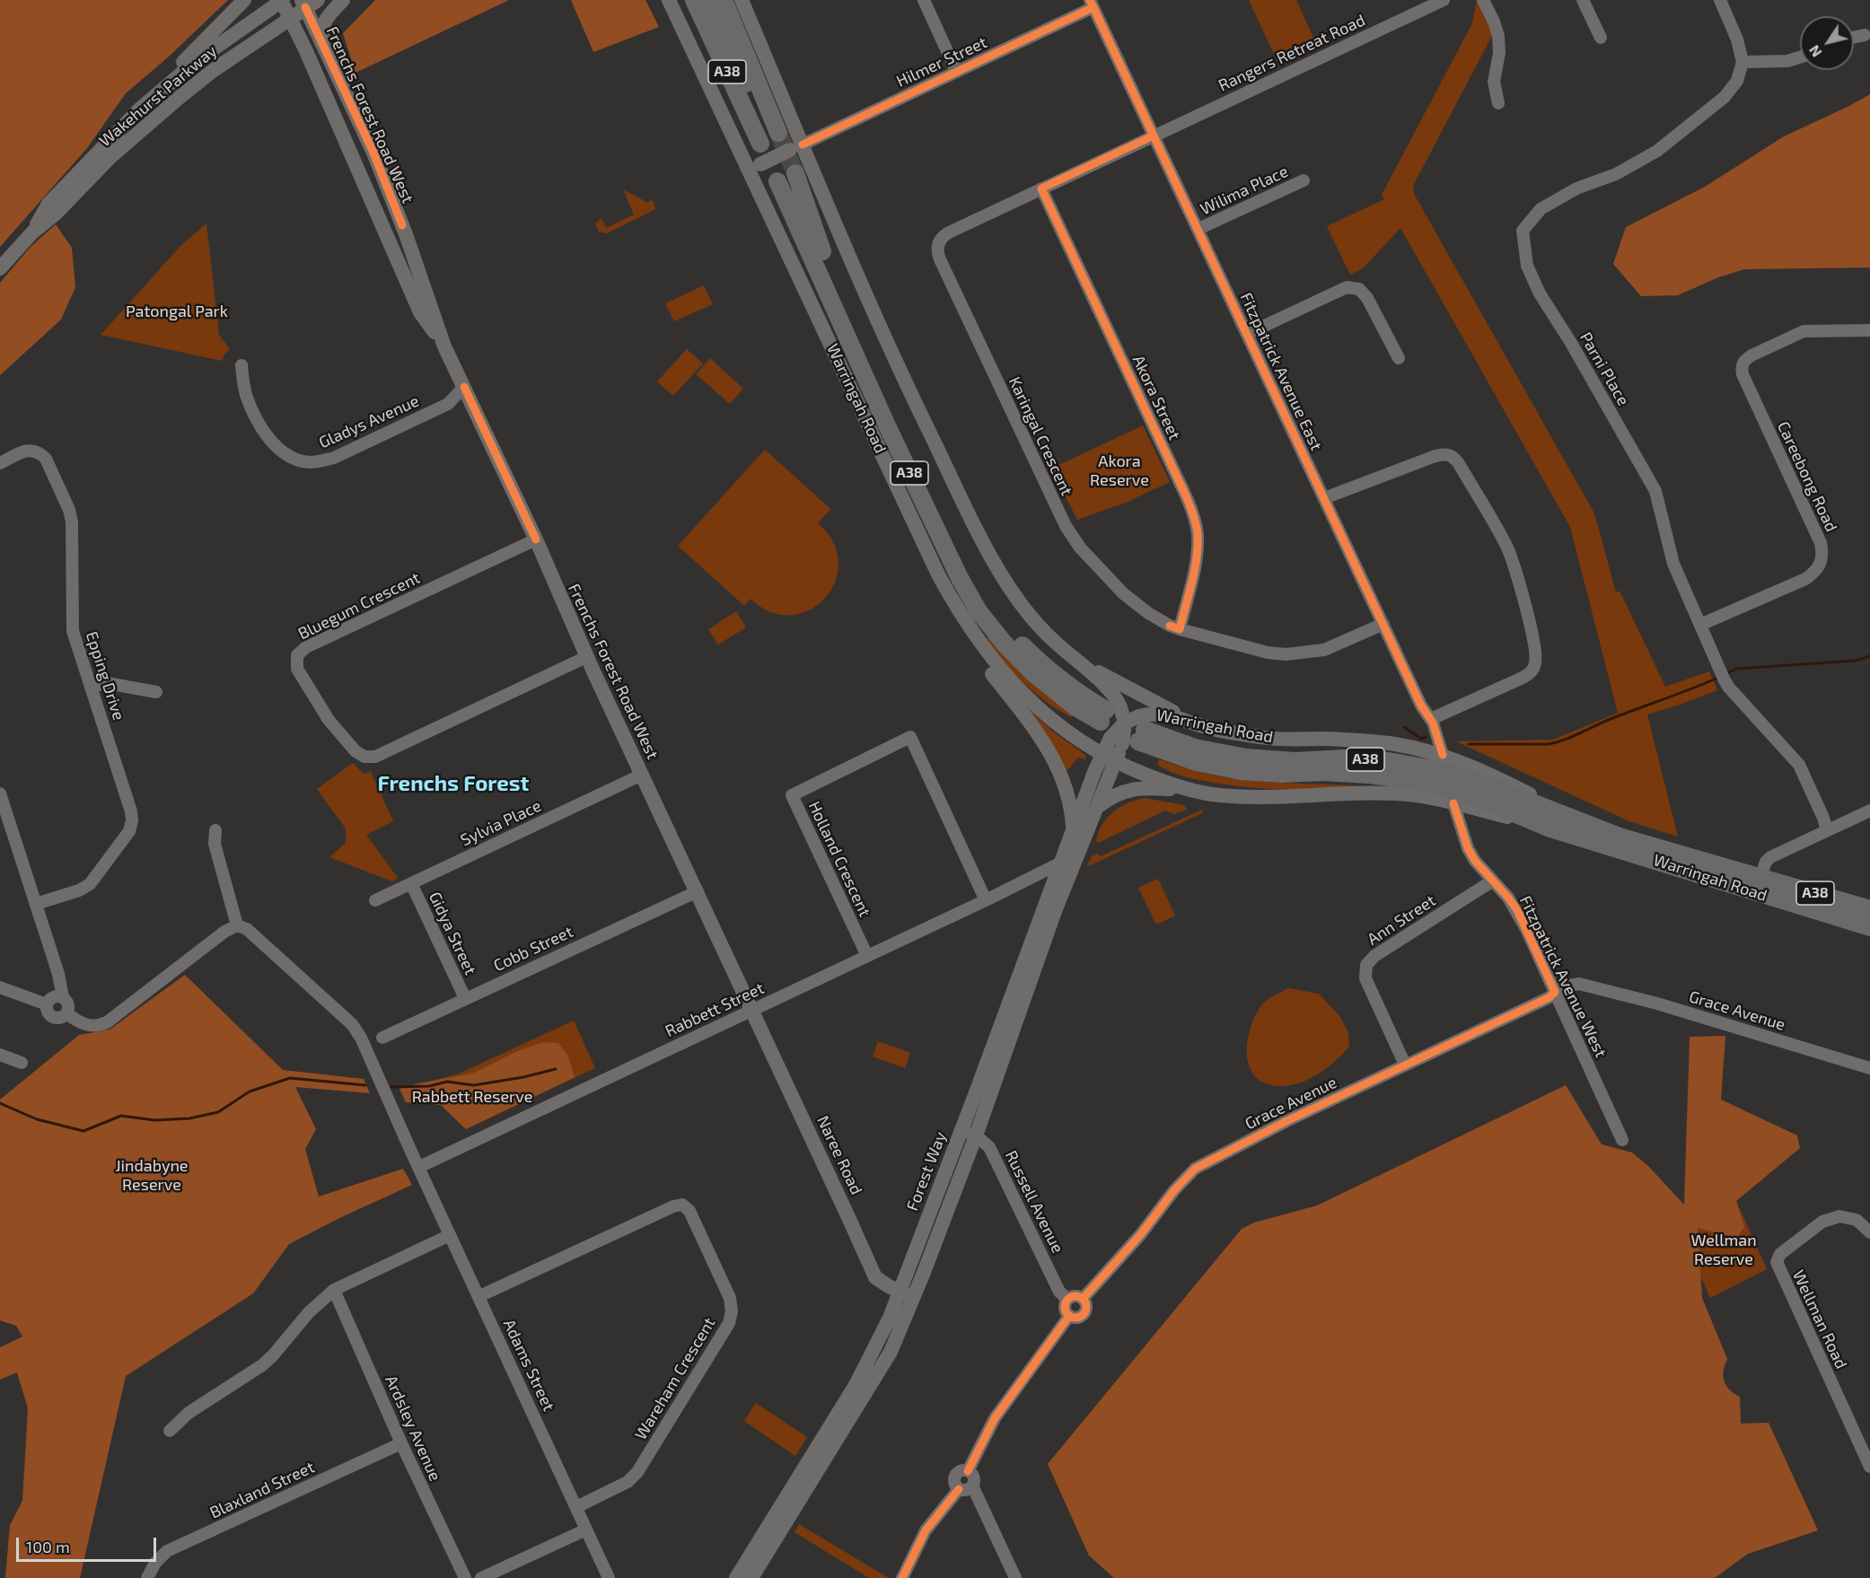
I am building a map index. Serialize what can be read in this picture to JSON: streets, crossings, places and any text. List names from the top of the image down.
{
  "streets": {
    "highway": ["A38", "Warringah Road"],
    "main road": [
      "Wakehurst Parkway",
      "Frenchs Forest Road West",
      "Naree Road",
      "Forest Way"
    ],
    "street": [
      "Rangers Retreat Road",
      "Hilmer Street",
      "Wilima Place",
      "Parni Place",
      "Fitzpatrick Avenue East",
      "Akora Street",
      "Gladys Avenue",
      "Karingal Crescent",
      "Careebong Road",
      "Bluegum Crescent",
      "Epping Drive",
      "Sylvia Place",
      "Holland Crescent",
      "Ann Street",
      "Gidya Street",
      "Cobb Street",
      "Fitzpatrick Avenue West",
      "Rabbett Street",
      "Grace Avenue",
      "Russell Avenue",
      "Wellman Road",
      "Adams Street",
      "Wareham Crescent",
      "Ardsley Avenue",
      "Blaxland Street"
    ]
  },
  "crossings": [
    ["Rangers Retreat Road", "Fitzpatrick Avenue East"],
    ["Rangers Retreat Road", "Karingal Crescent"],
    ["Hilmer Street", "A38"],
    ["Hilmer Street", "Fitzpatrick Avenue East"],
    ["A38", "Warringah Road"],
    ["Wakehurst Parkway", "Frenchs Forest Road West"],
    ["Frenchs Forest Road West", "Gladys Avenue"],
    ["Frenchs Forest Road West", "Bluegum Crescent"],
    ["Frenchs Forest Road West", "Sylvia Place"],
    ["Frenchs Forest Road West", "Cobb Street"],
    ["Frenchs Forest Road West", "Rabbett Street"],
    ["Frenchs Forest Road West", "Naree Road"],
    ["Wilima Place", "Fitzpatrick Avenue East"],
    ["Parni Place", "Careebong Road"],
    ["Fitzpatrick Avenue East", "Warringah Road"],
    ["Fitzpatrick Avenue East", "Karingal Crescent"],
    ["Akora Street", "Karingal Crescent"],
    ["Warringah Road", "Fitzpatrick Avenue West"],
    ["Warringah Road", "Forest Way"],
    ["Sylvia Place", "Gidya Street"],
    ["Holland Crescent", "Rabbett Street"],
    ["Ann Street", "Fitzpatrick Avenue West"],
    ["Ann Street", "Grace Avenue"],
    ["Gidya Street", "Cobb Street"],
    ["Fitzpatrick Avenue West", "Grace Avenue"],
    ["Rabbett Street", "Naree Road"],
    ["Rabbett Street", "Forest Way"],
    ["Rabbett Street", "Adams Street"],
    ["Grace Avenue", "Russell Avenue"],
    ["Naree Road", "Forest Way"],
    ["Forest Way", "Russell Avenue"],
    ["Adams Street", "Wareham Crescent"],
    ["Ardsley Avenue", "Blaxland Street"]
  ],
  "districts": ["Frenchs Forest"],
  "parks": [
    "Patongal Park",
    "Akora Reserve",
    "Rabbett Reserve",
    "Jindabyne Reserve",
    "Wellman Reserve"
  ],
  "scale_bar": "100 m",
  "north": "bottom left"
}
